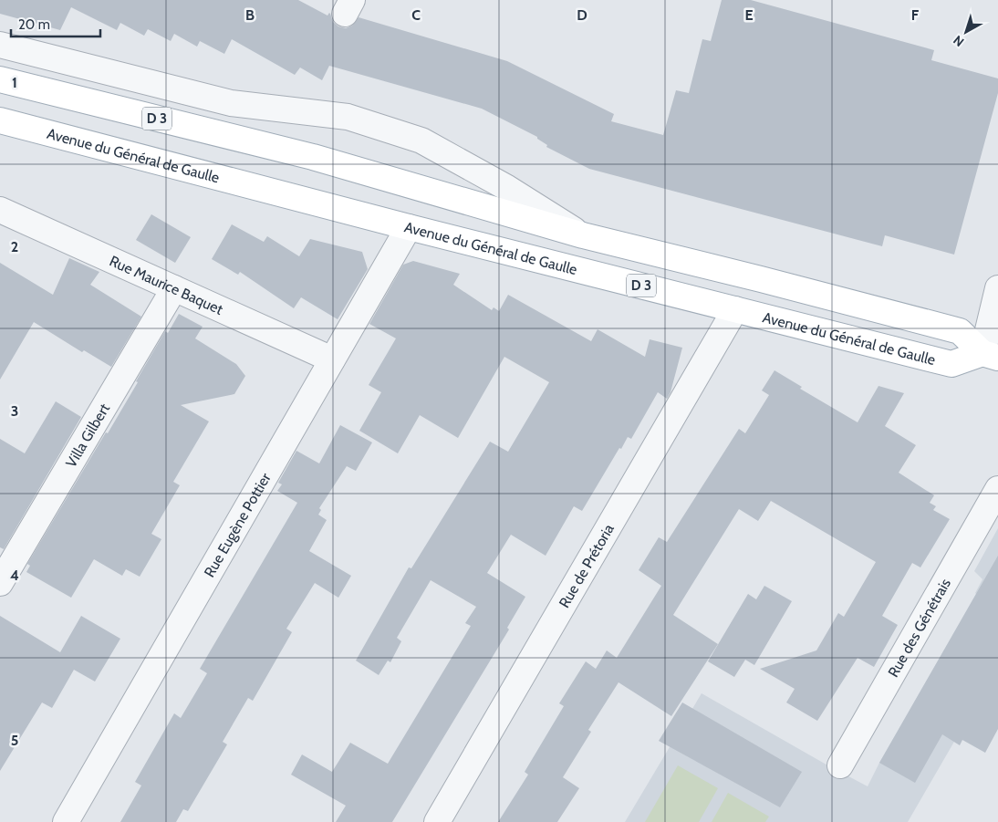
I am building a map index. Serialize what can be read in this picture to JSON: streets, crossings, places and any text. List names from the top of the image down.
{
  "streets": {
    "main road": ["D 3", "Avenue du Général de Gaulle"],
    "street": [
      "Rue Maurice Baquet",
      "Villa Gilbert",
      "Rue Eugène Pottier",
      "Rue de Prétoria",
      "Rue des Génétrais"
    ]
  },
  "crossings": [
    ["D 3", "Avenue du Général de Gaulle"],
    ["Avenue du Général de Gaulle", "Rue Eugène Pottier"],
    ["Avenue du Général de Gaulle", "Rue de Prétoria"],
    ["Rue Maurice Baquet", "Villa Gilbert"],
    ["Rue Maurice Baquet", "Rue Eugène Pottier"]
  ],
  "scale_bar": "20 m",
  "north": "bottom left",
  "grid": {
    "columns": [
      "B",
      "C",
      "D",
      "E",
      "F"
    ],
    "rows": [
      "1",
      "2",
      "3",
      "4",
      "5"
    ]
  }
}
